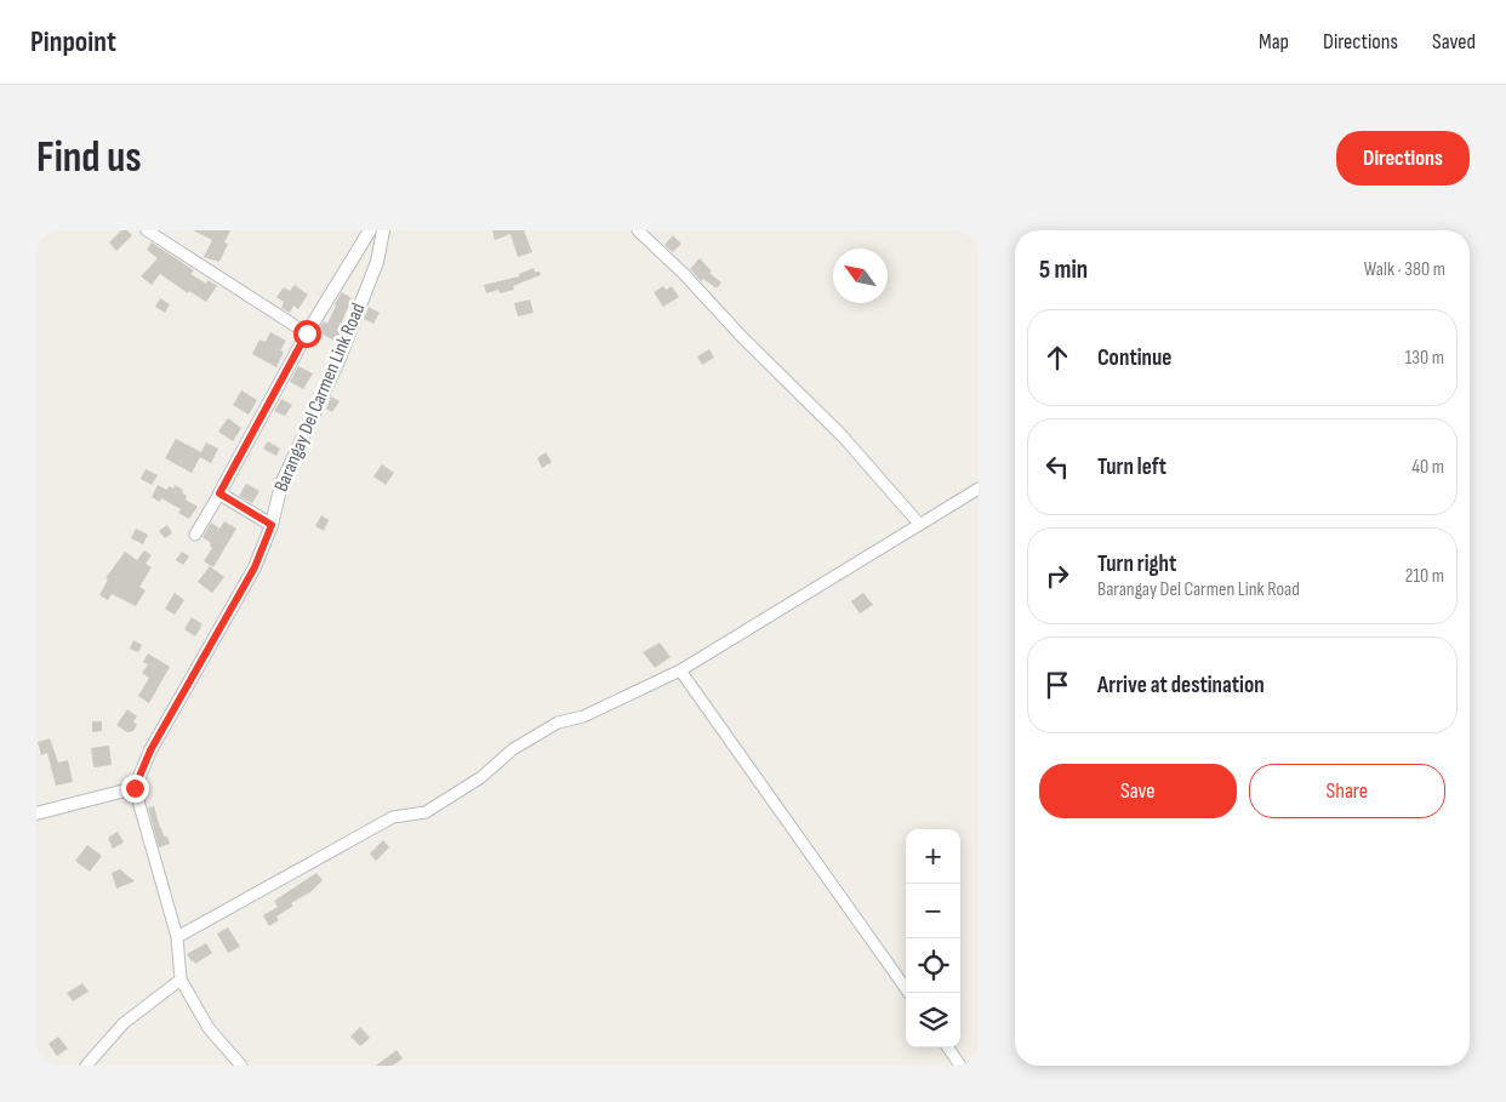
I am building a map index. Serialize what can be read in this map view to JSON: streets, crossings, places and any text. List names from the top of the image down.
{
  "streets": {
    "street": ["Barangay Del Carmen Link Road"]
  },
  "north": "top left",
  "page": {
    "header": "Pinpoint",
    "nav": ["Map", "Directions", "Saved"],
    "buttons": [
      "Directions",
      ["Save", "Share"]
    ],
    "title": "Find us",
    "heading": ["5 min", "Walk · 380 m"],
    "list": [
      ["Continue", "130 m"],
      ["Turn left", "40 m"],
      ["Turn right", "Barangay Del Carmen Link Road", "210 m"],
      "Arrive at destination"
    ],
    "map_buttons": ["+", "−"]
  }
}
